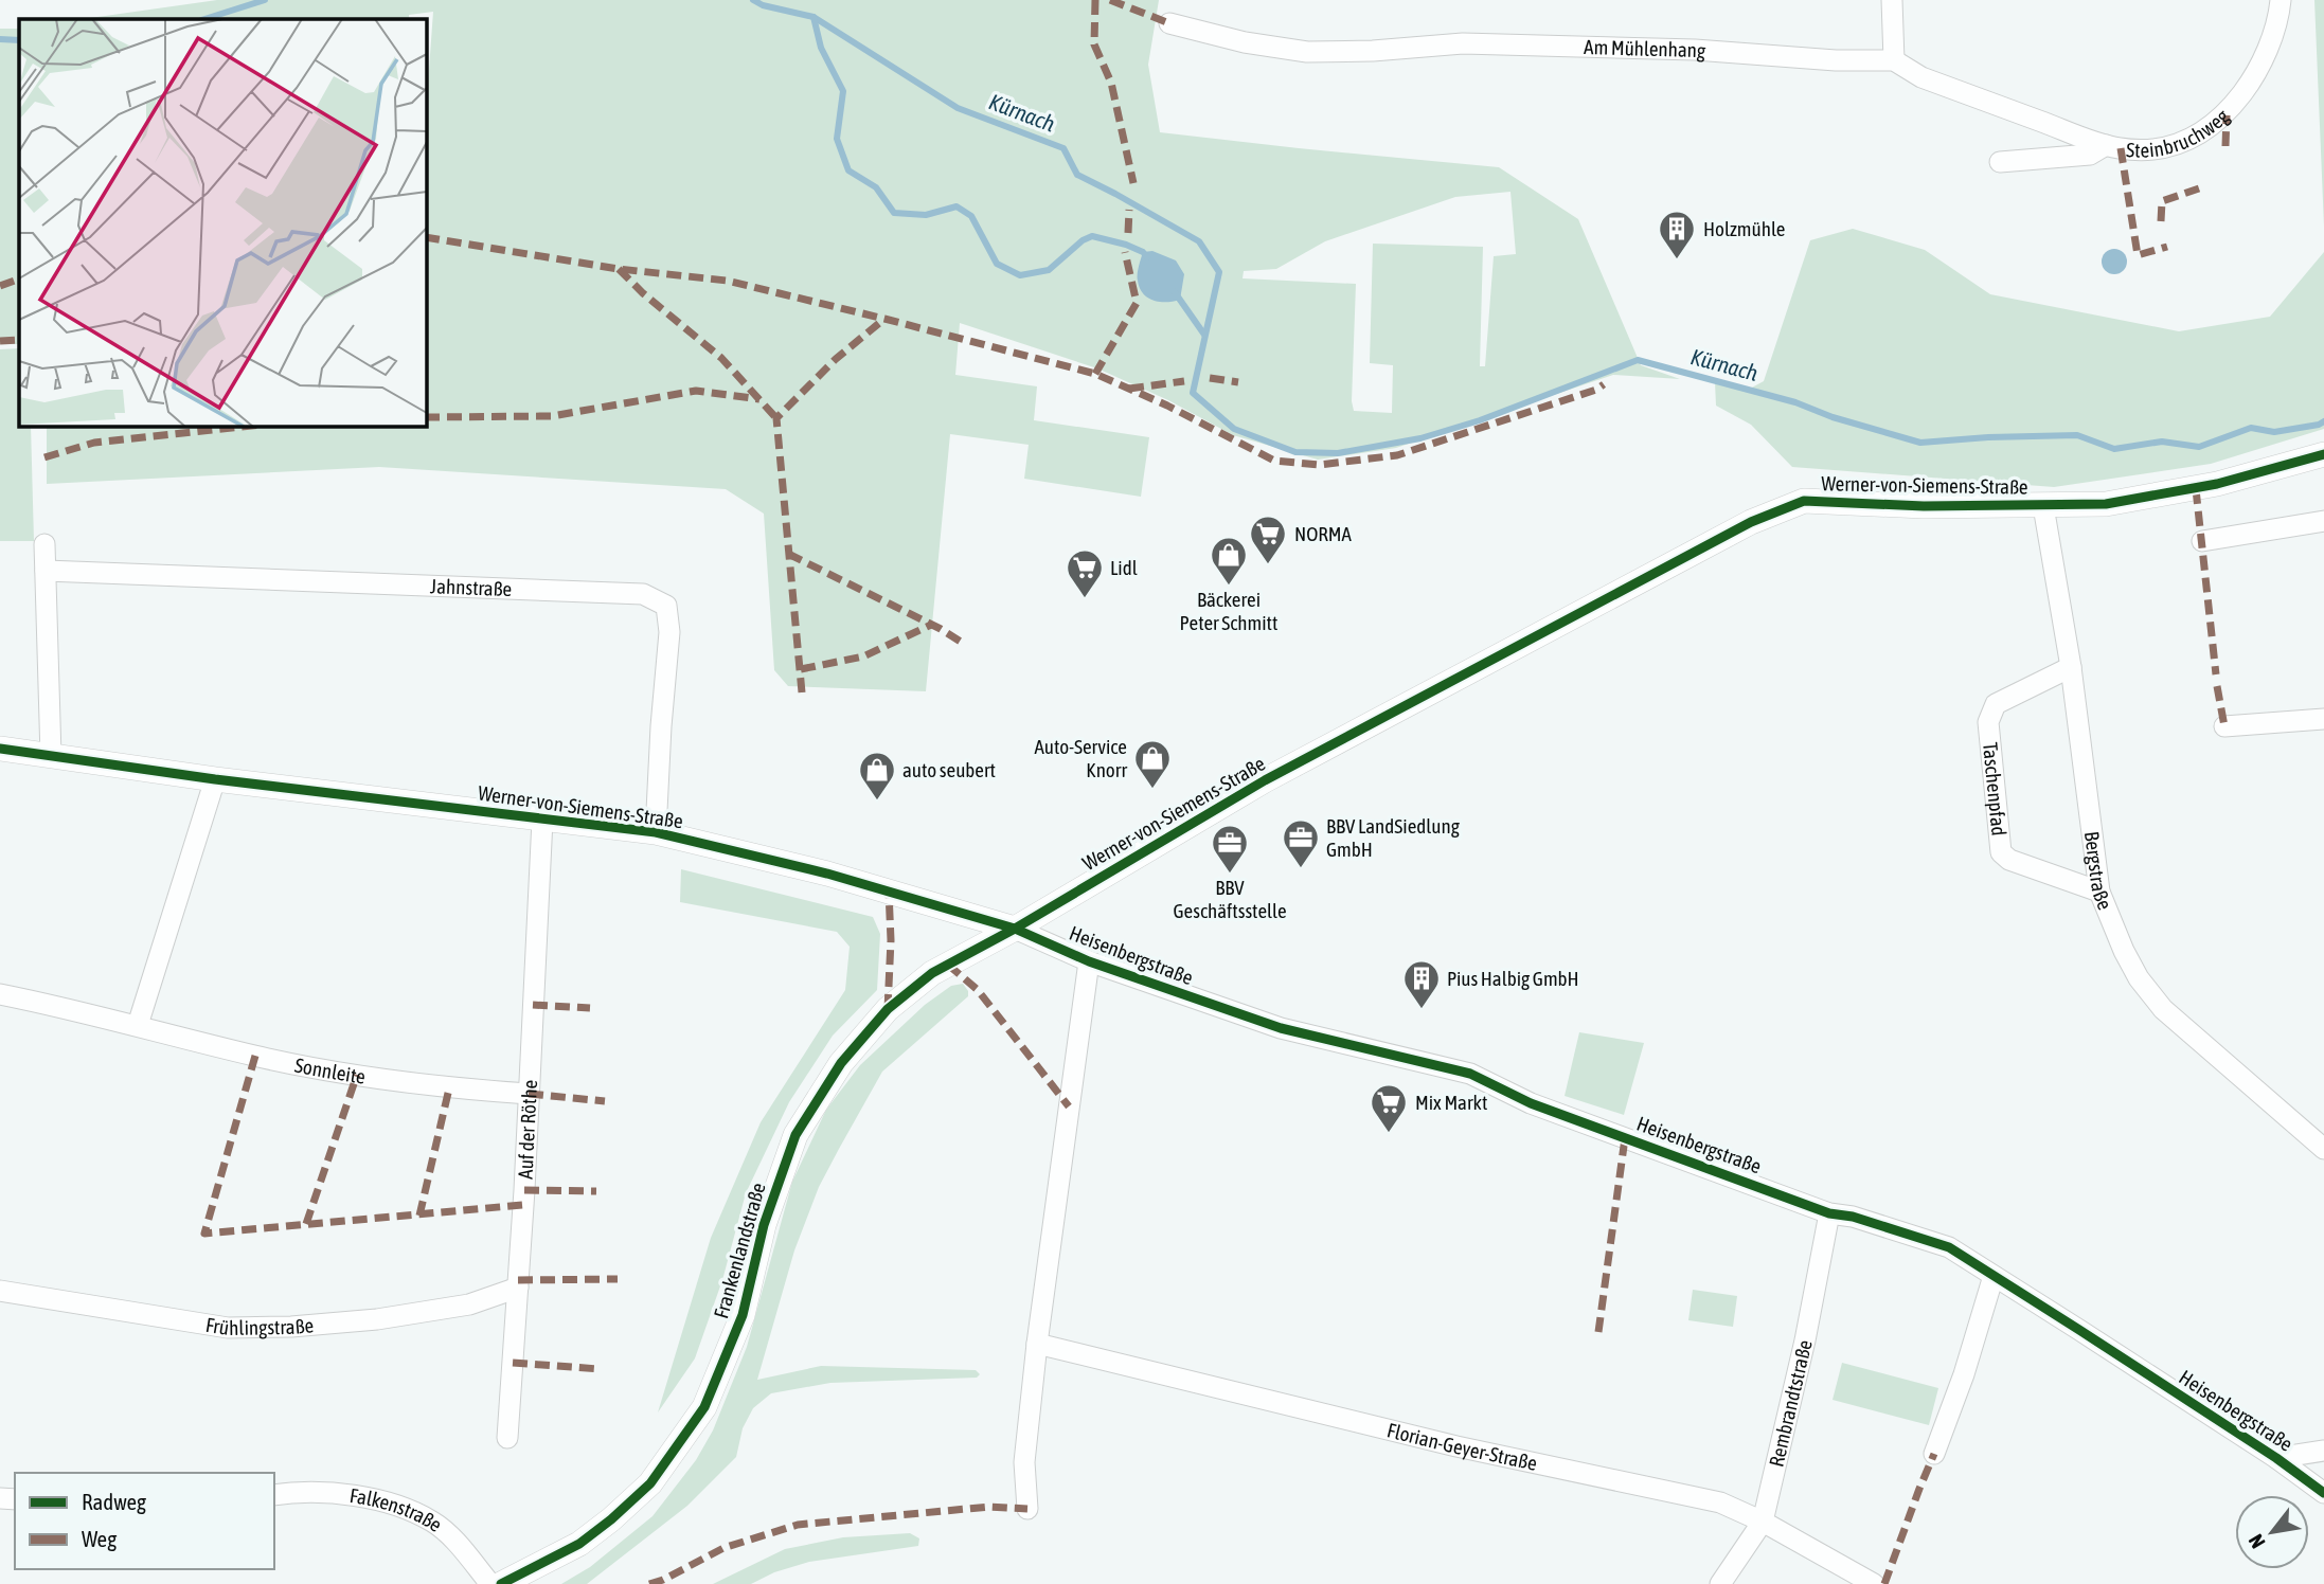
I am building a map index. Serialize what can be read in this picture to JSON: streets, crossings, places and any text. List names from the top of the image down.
{
  "streets": {
    "street": [
      "Am Mühlenhang",
      "Steinbruchweg",
      "Werner-von-Siemens-Straße",
      "Jahnstraße",
      "Taschenpfad",
      "Bergstraße",
      "Heisenbergstraße",
      "Sonnleite",
      "Auf der Röthe",
      "Frankenlandstraße",
      "Frühlingstraße",
      "Rembrandtstraße",
      "Florian-Geyer-Straße",
      "Falkenstraße"
    ]
  },
  "crossings": [
    ["Werner-von-Siemens-Straße", "Jahnstraße"],
    ["Werner-von-Siemens-Straße", "Bergstraße"],
    ["Werner-von-Siemens-Straße", "Heisenbergstraße"],
    ["Werner-von-Siemens-Straße", "Auf der Röthe"],
    ["Werner-von-Siemens-Straße", "Frankenlandstraße"],
    ["Taschenpfad", "Bergstraße"],
    ["Heisenbergstraße", "Frankenlandstraße"],
    ["Heisenbergstraße", "Rembrandtstraße"],
    ["Sonnleite", "Auf der Röthe"],
    ["Auf der Röthe", "Frühlingstraße"],
    ["Rembrandtstraße", "Florian-Geyer-Straße"]
  ],
  "water": ["Kürnach"],
  "places": {
    "building": ["Holzmühle", "Pius Halbig GmbH"],
    "supermarket": ["NORMA", "Lidl", "Mix Markt"],
    "shop": ["Bäckerei Peter Schmitt", "Auto-Service Knorr", "auto seubert"],
    "office": ["BBV LandSiedlung GmbH", "BBV Geschäftsstelle"]
  },
  "legend": ["Radweg", "Weg"],
  "north": "bottom left"
}
